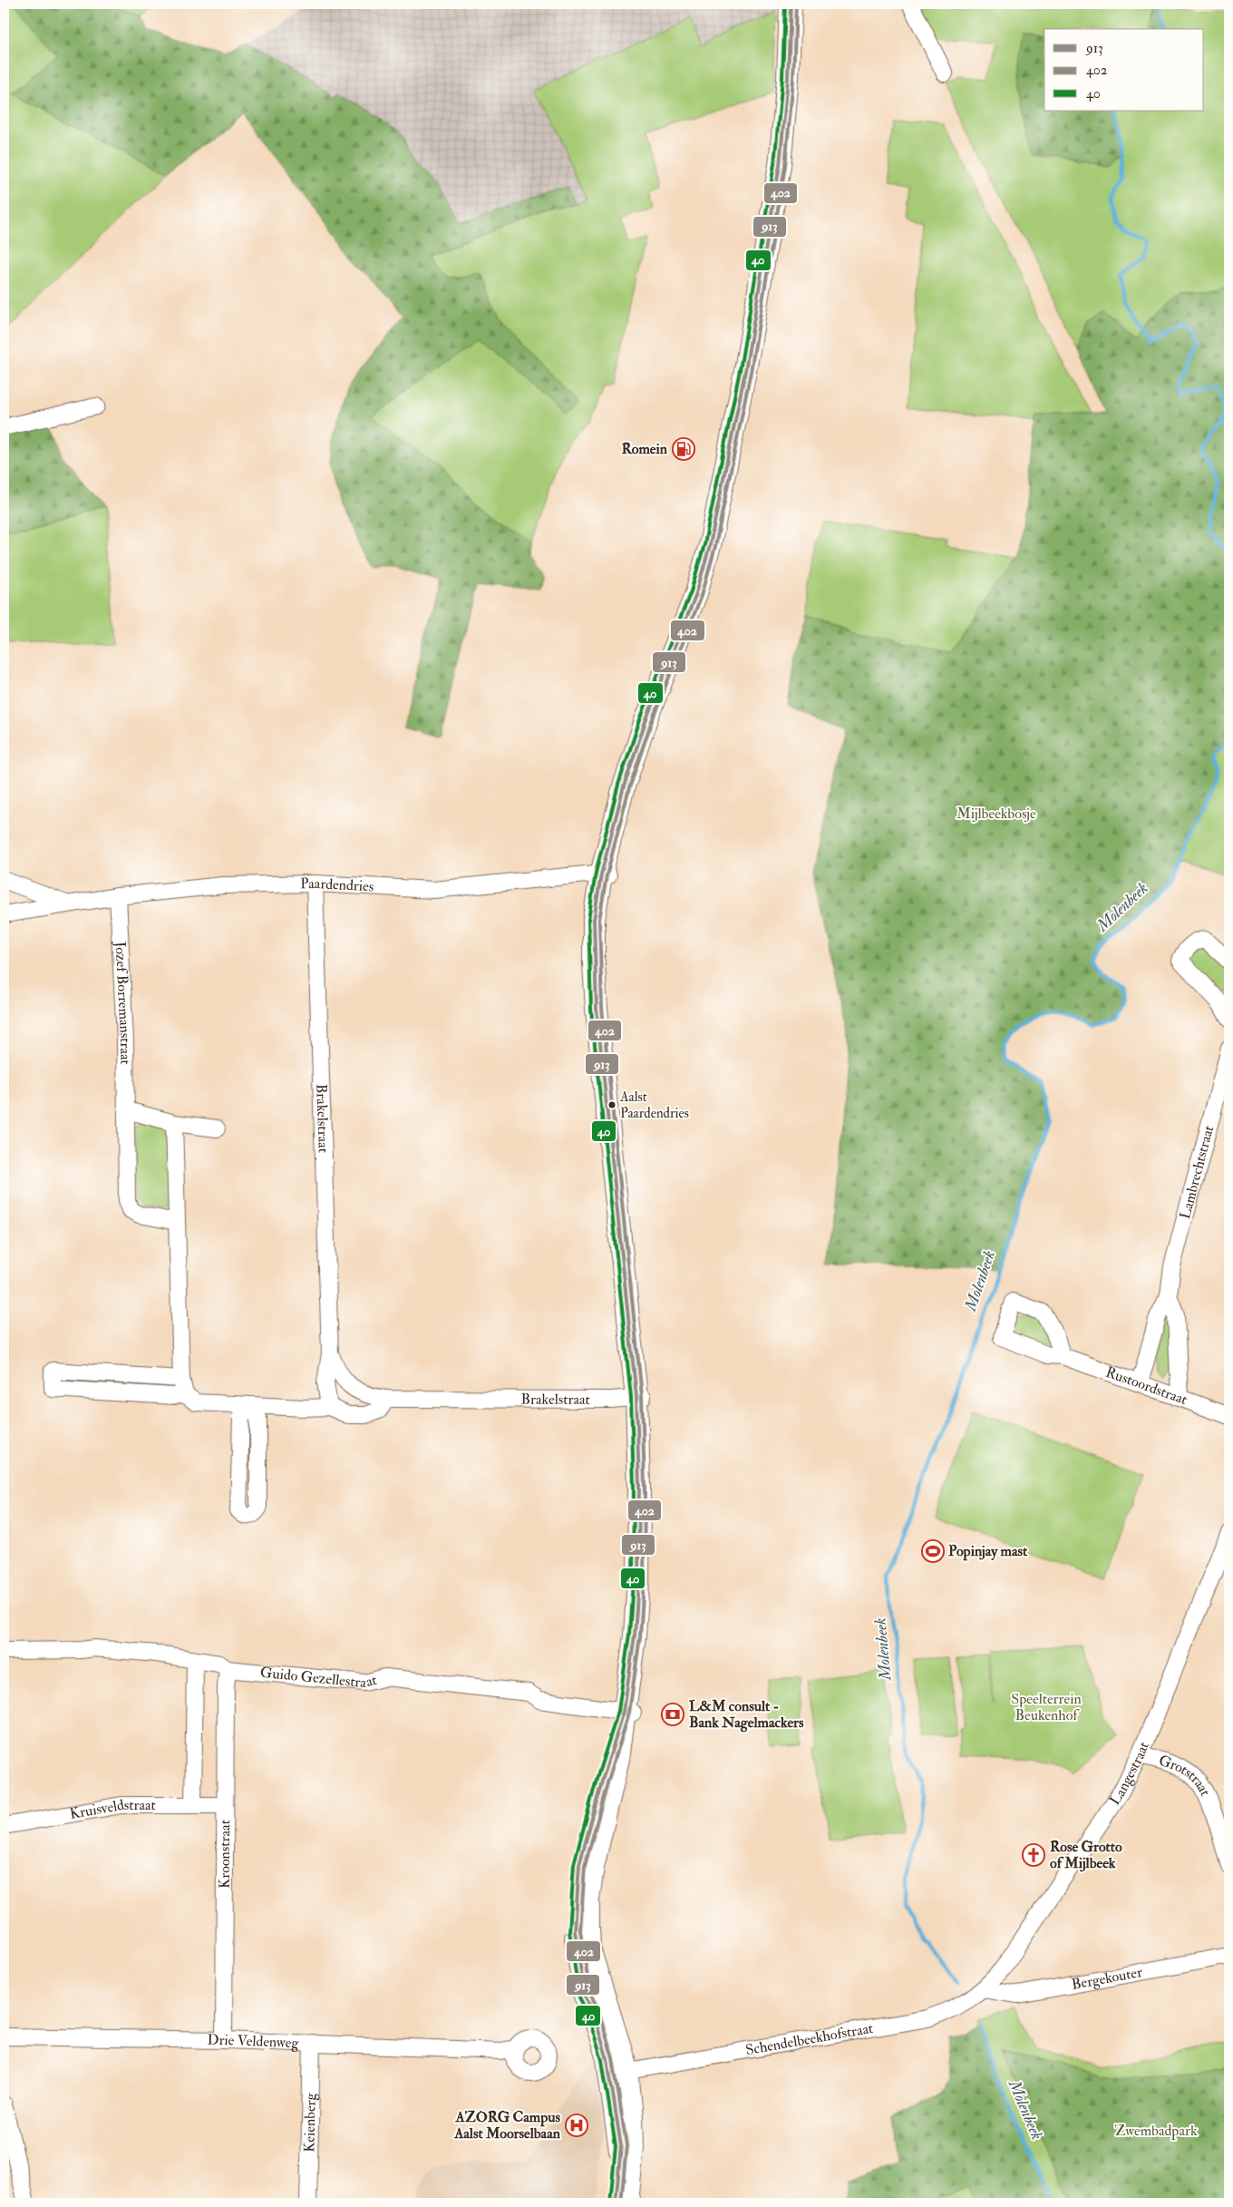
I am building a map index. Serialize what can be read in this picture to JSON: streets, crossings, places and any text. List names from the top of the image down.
{
  "streets": {
    "street": [
      "Paardendries",
      "Jozef Borremanstraat",
      "Brakelstraat",
      "Lambrechtstraat",
      "Rustoordstraat",
      "Guido Gezellestraat",
      "Langestraat",
      "Grotstraat",
      "Kruisveldstraat",
      "Kroonstraat",
      "Bergekouter",
      "Schendelbeekhofstraat",
      "Drie Veldenweg",
      "Keienberg"
    ]
  },
  "crossings": [
    ["Paardendries", "Jozef Borremanstraat"],
    ["Paardendries", "Brakelstraat"],
    ["Lambrechtstraat", "Rustoordstraat"],
    ["Guido Gezellestraat", "Kroonstraat"],
    ["Langestraat", "Grotstraat"],
    ["Langestraat", "Bergekouter"],
    ["Langestraat", "Schendelbeekhofstraat"],
    ["Kruisveldstraat", "Kroonstraat"],
    ["Kroonstraat", "Drie Veldenweg"],
    ["Bergekouter", "Schendelbeekhofstraat"],
    ["Drie Veldenweg", "Keienberg"]
  ],
  "water": ["Molenbeek"],
  "parks": ["Mijlbeekbosje", "Speelterrein Beukenhof", "Zwembadpark"],
  "places": {
    "fuel station": ["Romein"],
    "other": ["Aalst Paardendries"],
    "sports": ["Popinjay mast"],
    "bank": ["L&M consult - Bank Nagelmackers"],
    "church": ["Rose Grotto of Mijlbeek"],
    "hospital": ["AZORG Campus Aalst Moorselbaan"]
  },
  "lines": ["transit line 913", "transit line 402", "transit line 40"],
  "legend": ["913", "402", "40"]
}
